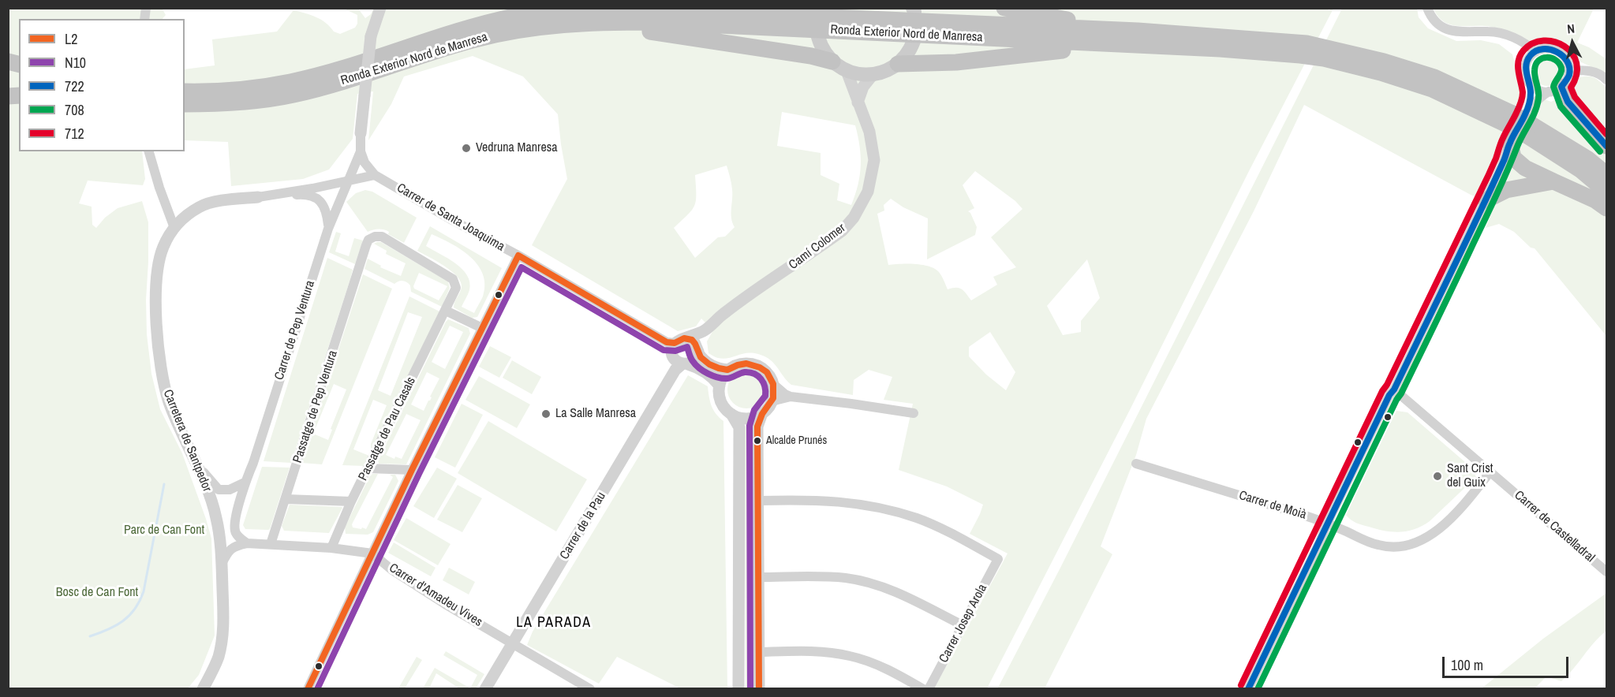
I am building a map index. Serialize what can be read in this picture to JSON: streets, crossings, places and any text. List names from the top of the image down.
{
  "streets": {
    "highway": ["Ronda Exterior Nord de Manresa"],
    "street": [
      "Carrer de Santa Joaquima",
      "Camí Colomer",
      "Carrer de Pep Ventura",
      "Passatge de Pep Ventura",
      "Passatge de Pau Casals",
      "Carretera de Santpedor",
      "Carrer de Moià",
      "Carrer de la Pau",
      "Carrer de Castelladral",
      "Carrer d'Amadeu Vives",
      "Carrer Josep Arola"
    ]
  },
  "crossings": [
    ["Carrer de Santa Joaquima", "Camí Colomer"],
    ["Carrer de Santa Joaquima", "Carrer de la Pau"],
    ["Camí Colomer", "Carrer de la Pau"],
    ["Carrer de Pep Ventura", "Carretera de Santpedor"],
    ["Passatge de Pep Ventura", "Passatge de Pau Casals"],
    ["Carrer de Moià", "Carrer de Castelladral"],
    ["Carrer de la Pau", "Carrer d'Amadeu Vives"]
  ],
  "districts": ["LA PARADA"],
  "parks": ["Parc de Can Font", "Bosc de Can Font"],
  "places": [
    "Vedruna Manresa",
    "La Salle Manresa",
    "Alcalde Prunés",
    "Sant Crist del Guix"
  ],
  "lines": [
    "transit line 712",
    "transit line 722",
    "transit line 708",
    "transit line L2",
    "transit line N10"
  ],
  "legend": [
    "L2",
    "N10",
    "722",
    "708",
    "712"
  ],
  "scale_bar": "100 m",
  "north": "top"
}
